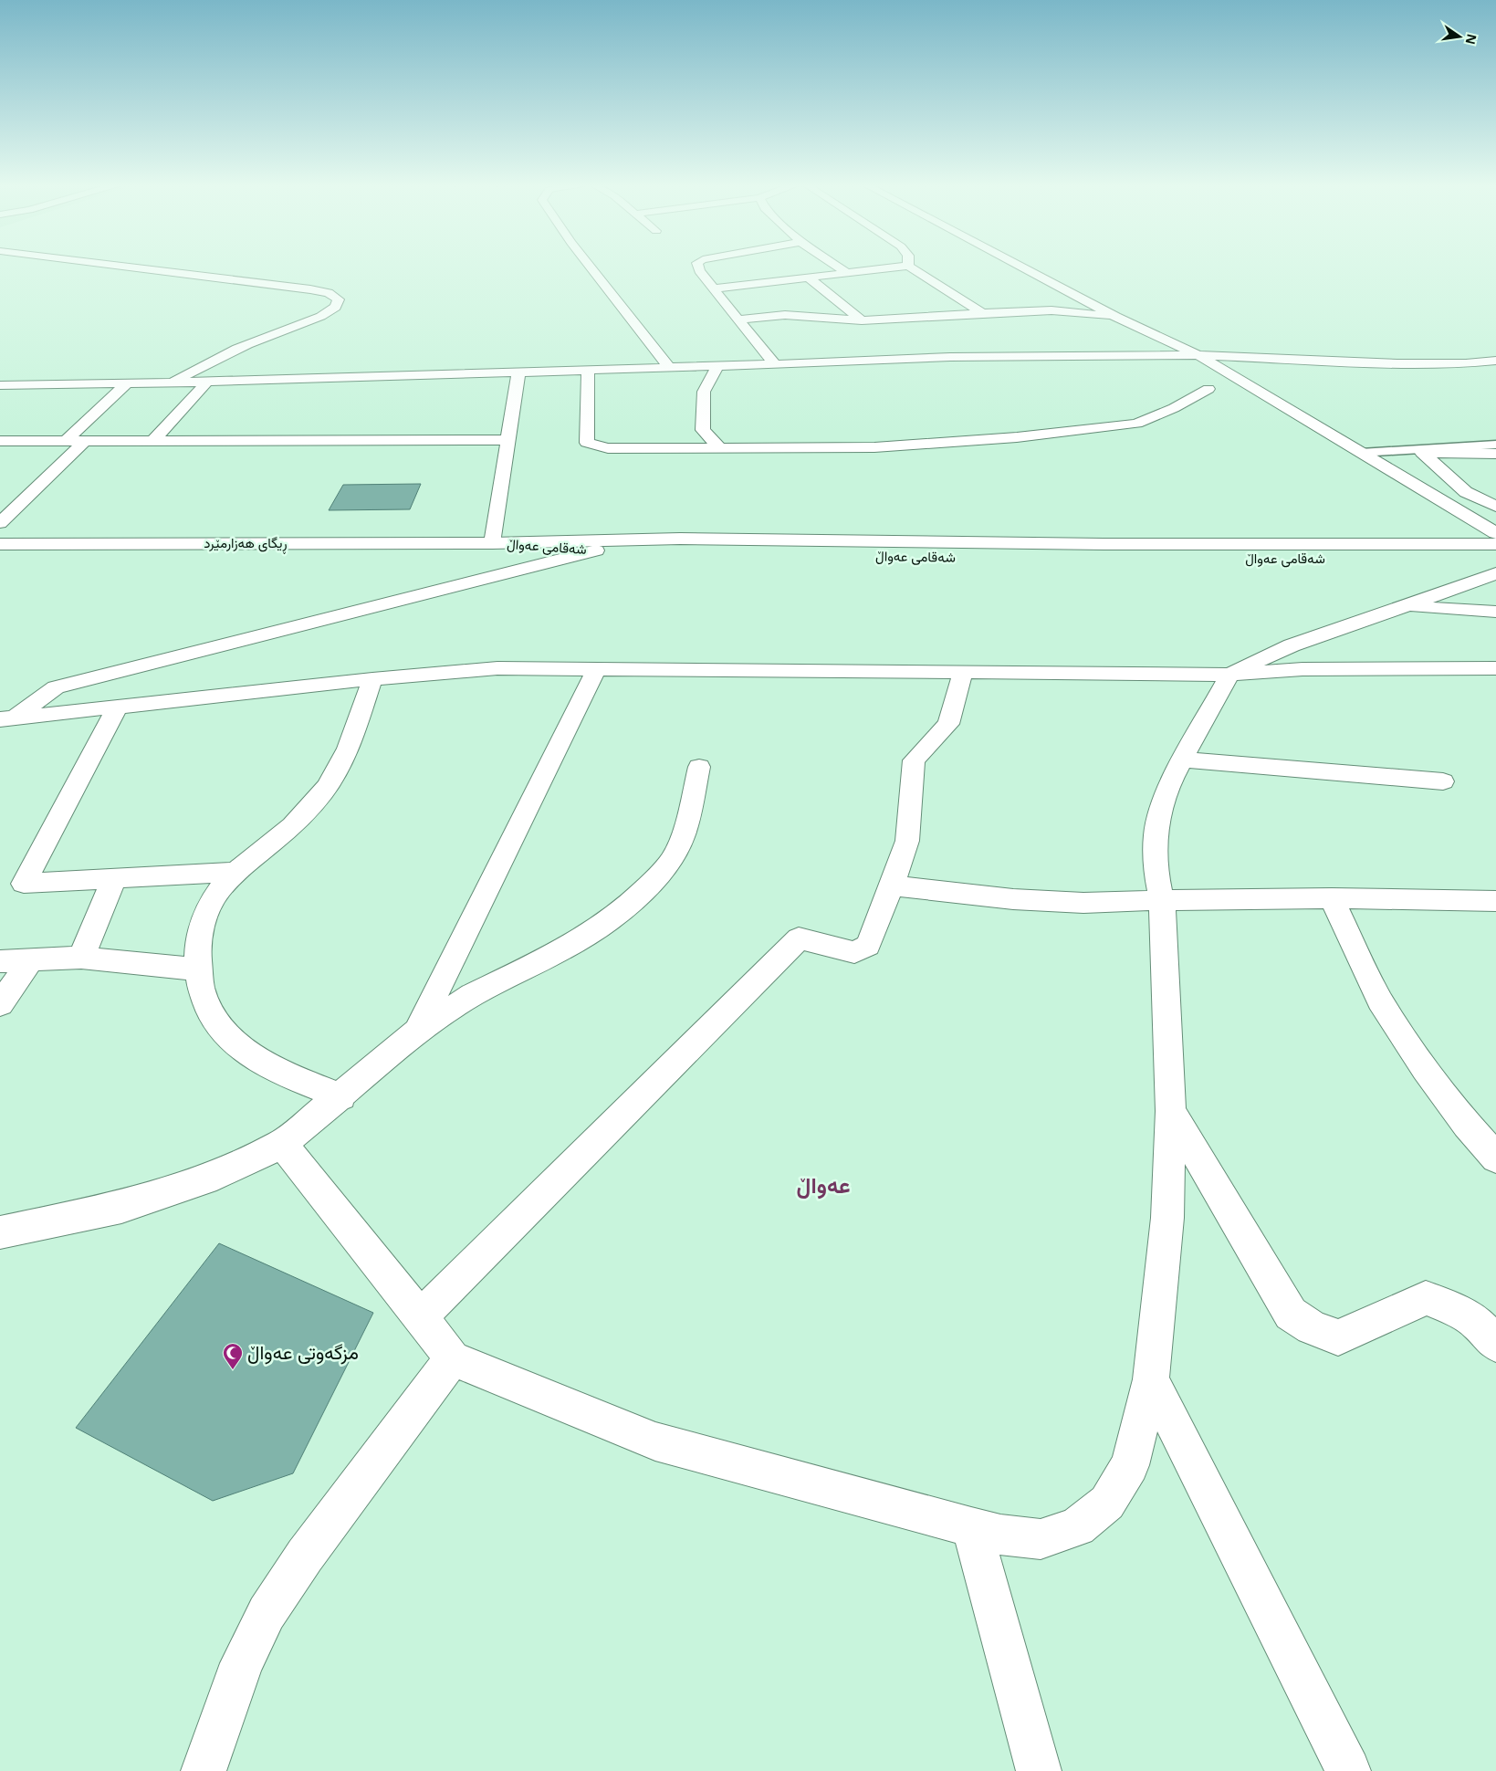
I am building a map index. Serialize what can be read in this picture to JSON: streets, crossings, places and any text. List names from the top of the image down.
{
  "streets": {
    "street": ["ڕیگای هەزارمێرد", "شەقامی عەواڵ"]
  },
  "crossings": [
    ["ڕیگای هەزارمێرد", "شەقامی عەواڵ"]
  ],
  "districts": ["عەواڵ"],
  "places": {
    "mosque": ["مزگەوتی عەواڵ"]
  },
  "north": "right"
}
